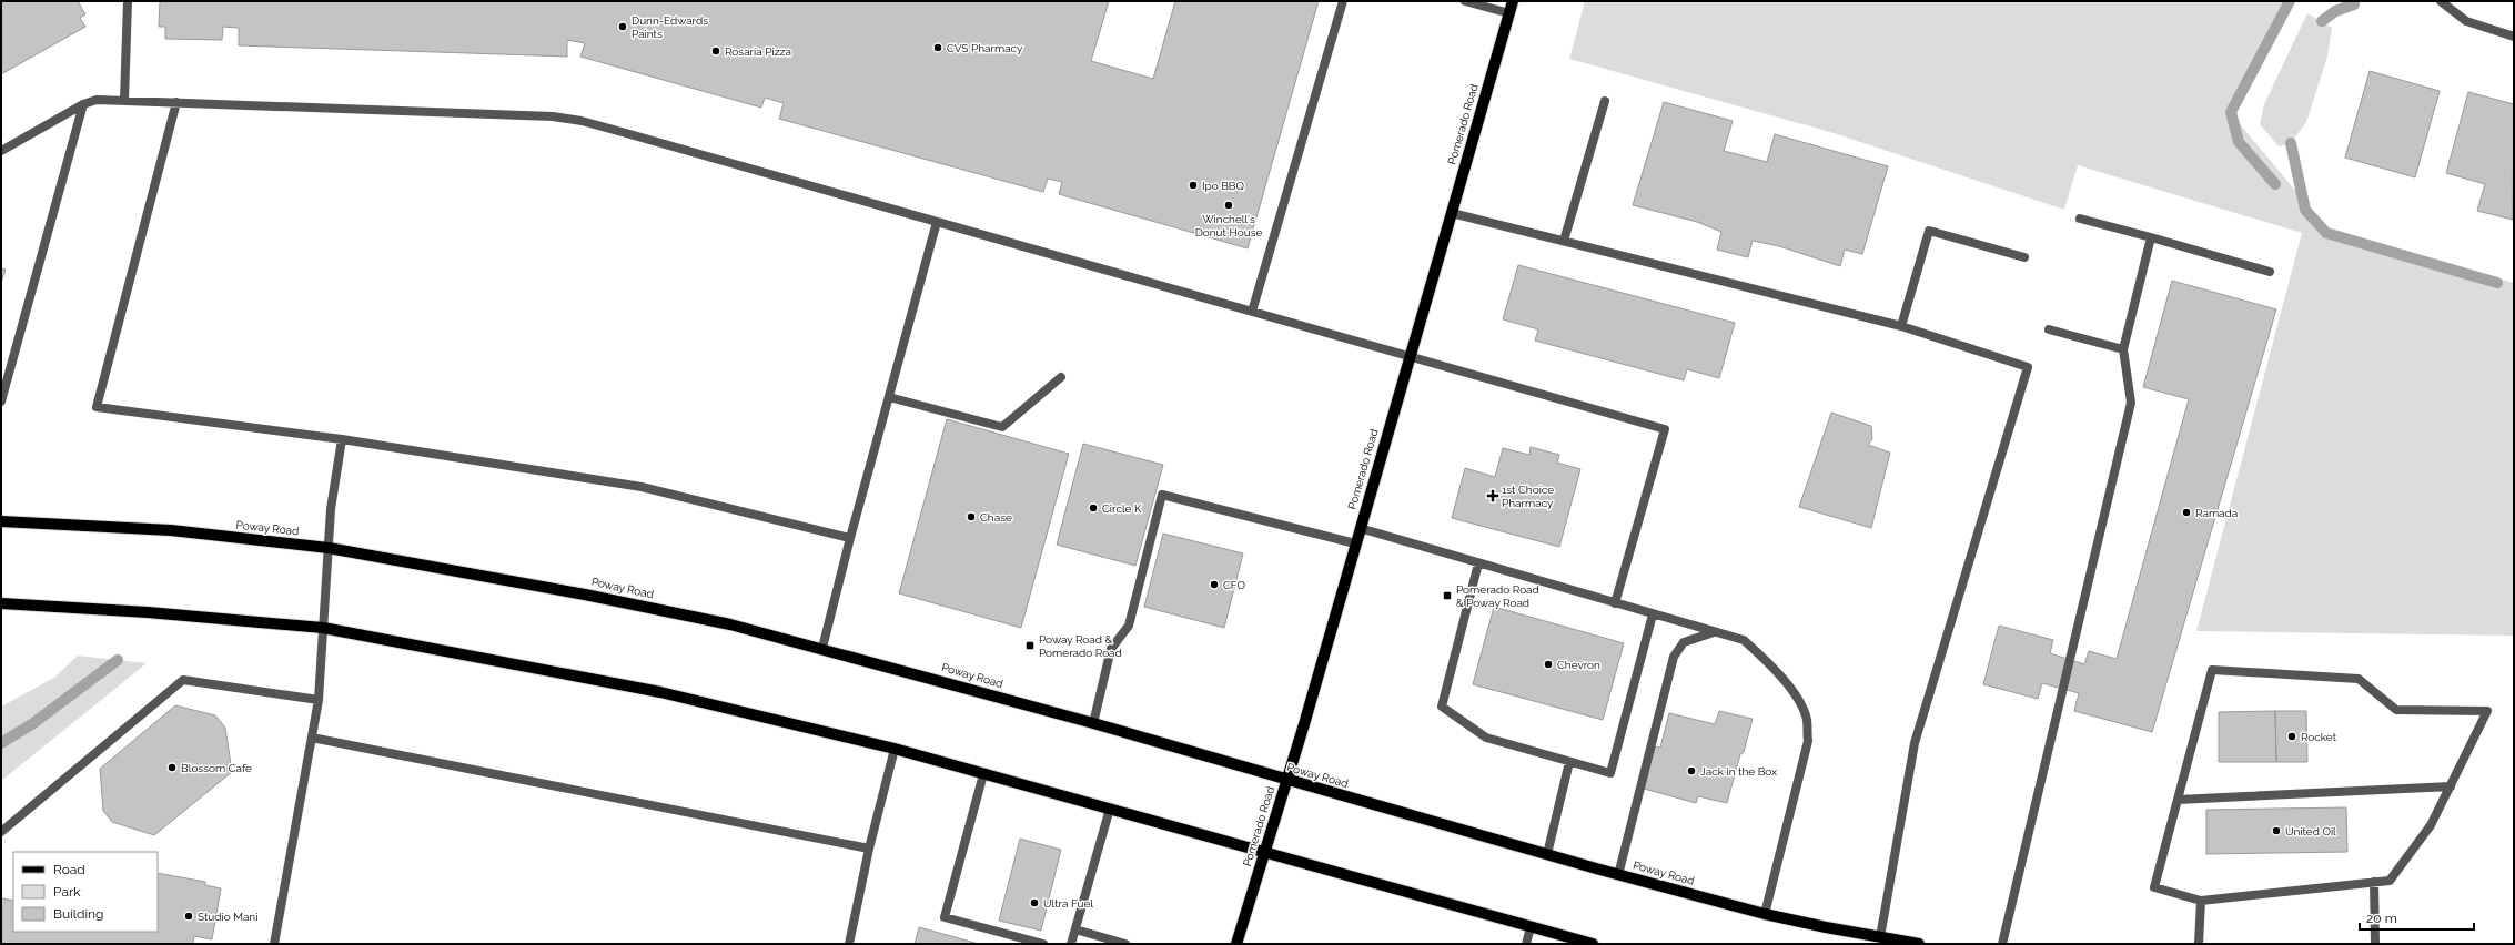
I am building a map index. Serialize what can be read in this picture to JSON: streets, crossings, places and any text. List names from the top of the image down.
{
  "streets": {
    "main road": ["Pomerado Road", "Poway Road"]
  },
  "crossings": [
    ["Pomerado Road", "Poway Road"]
  ],
  "places": {
    "other": [
      "Dunn-Edwards Paints",
      "CVS Pharmacy",
      "Rosaria Pizza",
      "Ipo BBQ",
      "Winchell's Donut House",
      "Circle K",
      "Ramada",
      "Chase",
      "CFO",
      "Chevron",
      "Rocket",
      "Blossom Cafe",
      "Jack in the Box",
      "United Oil",
      "Ultra Fuel",
      "Studio Mani"
    ],
    "health": ["1st Choice Pharmacy"],
    "transit": ["Pomerado Road & Poway Road", "Poway Road & Pomerado Road"]
  },
  "legend": ["Road", "Park", "Building"],
  "scale_bar": "20 m"
}
